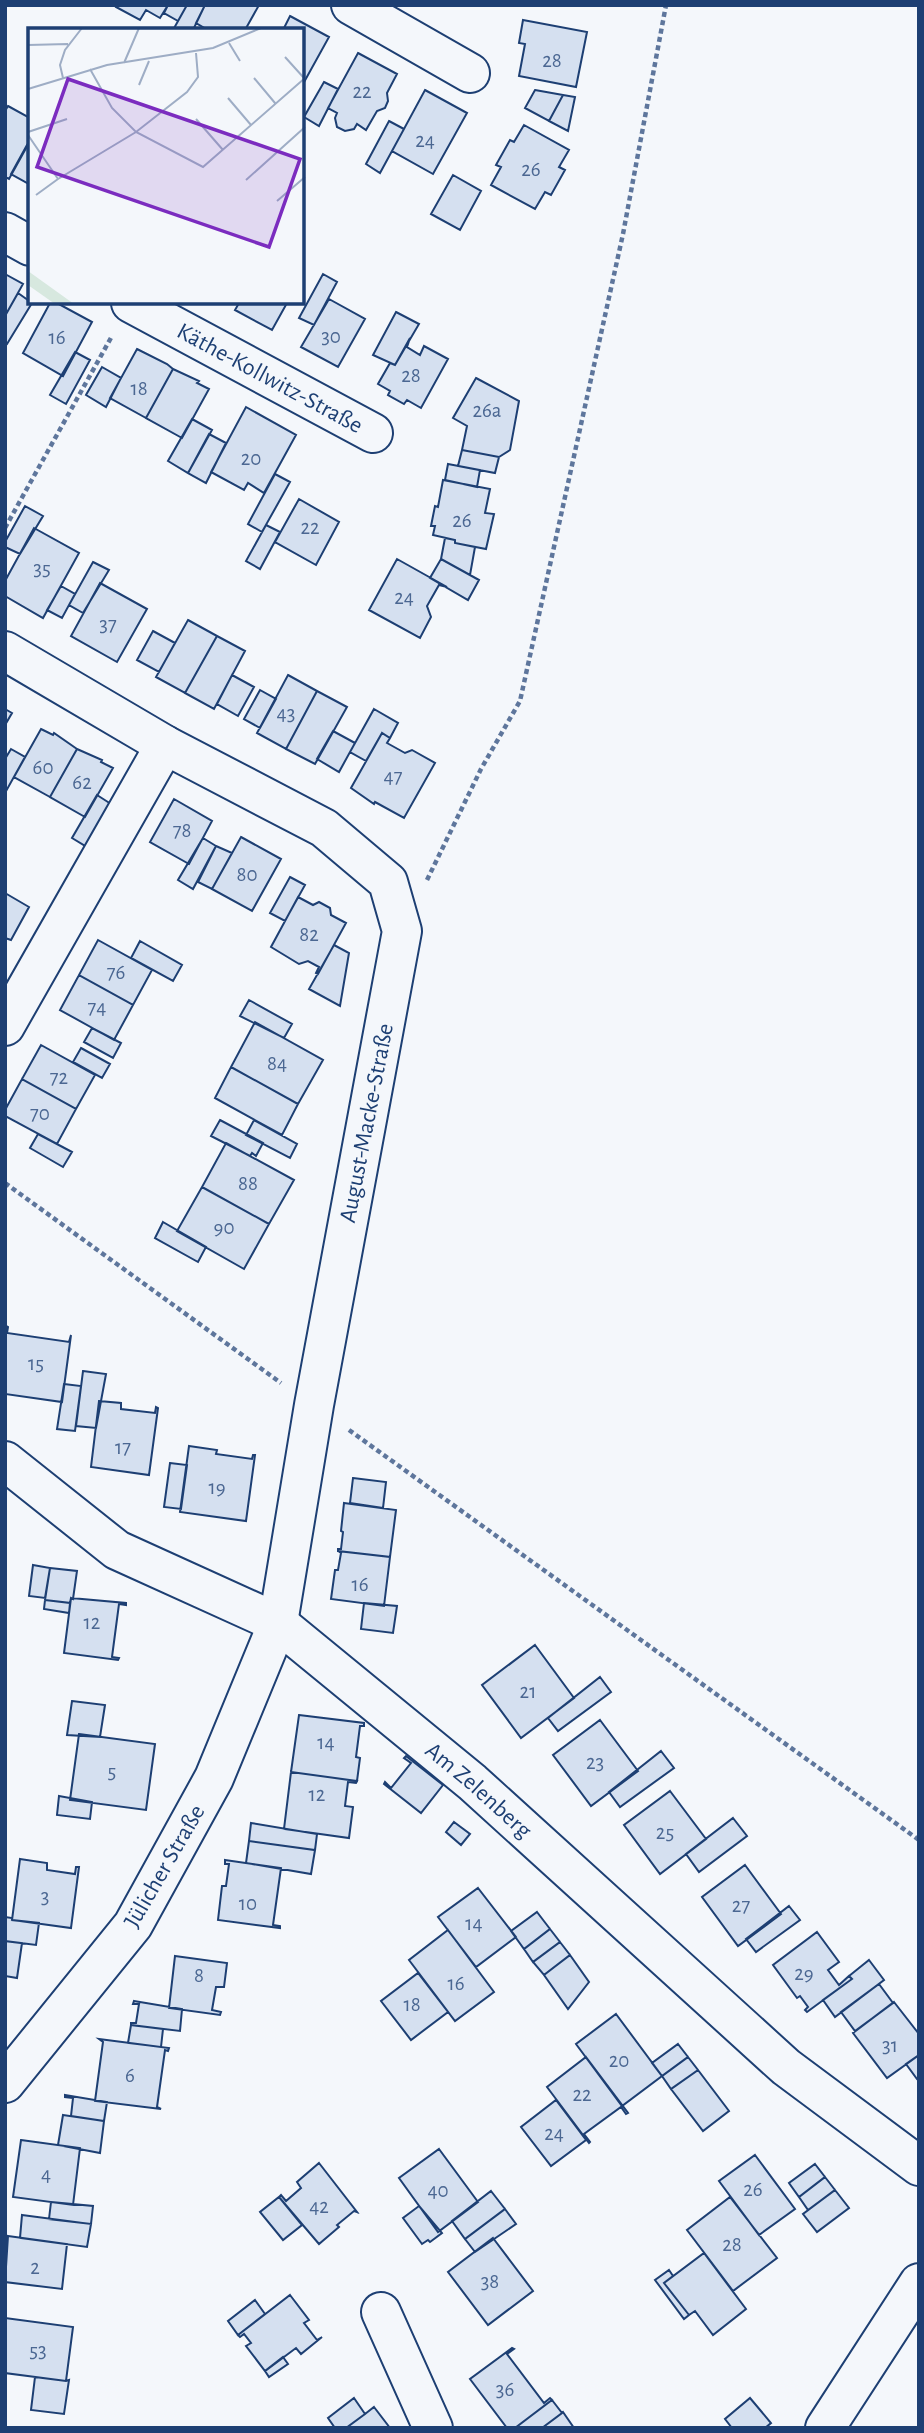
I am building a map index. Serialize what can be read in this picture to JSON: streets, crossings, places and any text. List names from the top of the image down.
{
  "streets": {
    "street": [
      "Käthe-Kollwitz-Straße",
      "August-Macke-Straße",
      "Am Zelenberg",
      "Jülicher Straße"
    ]
  },
  "crossings": [
    ["August-Macke-Straße", "Am Zelenberg"],
    ["August-Macke-Straße", "Jülicher Straße"],
    ["Am Zelenberg", "Jülicher Straße"]
  ],
  "house_numbers": [
    "28",
    "22",
    "24",
    "26",
    "30",
    "16",
    "28",
    "18",
    "26a",
    "20",
    "26",
    "22",
    "35",
    "24",
    "37",
    "43",
    "60",
    "47",
    "62",
    "78",
    "80",
    "82",
    "76",
    "74",
    "84",
    "72",
    "70",
    "88",
    "90",
    "15",
    "17",
    "19",
    "16",
    "12",
    "21",
    "14",
    "23",
    "5",
    "12",
    "25",
    "3",
    "10",
    "27",
    "14",
    "29",
    "8",
    "16",
    "18",
    "31",
    "20",
    "6",
    "22",
    "24",
    "4",
    "26",
    "40",
    "42",
    "28",
    "2",
    "38",
    "53",
    "36"
  ]
}
